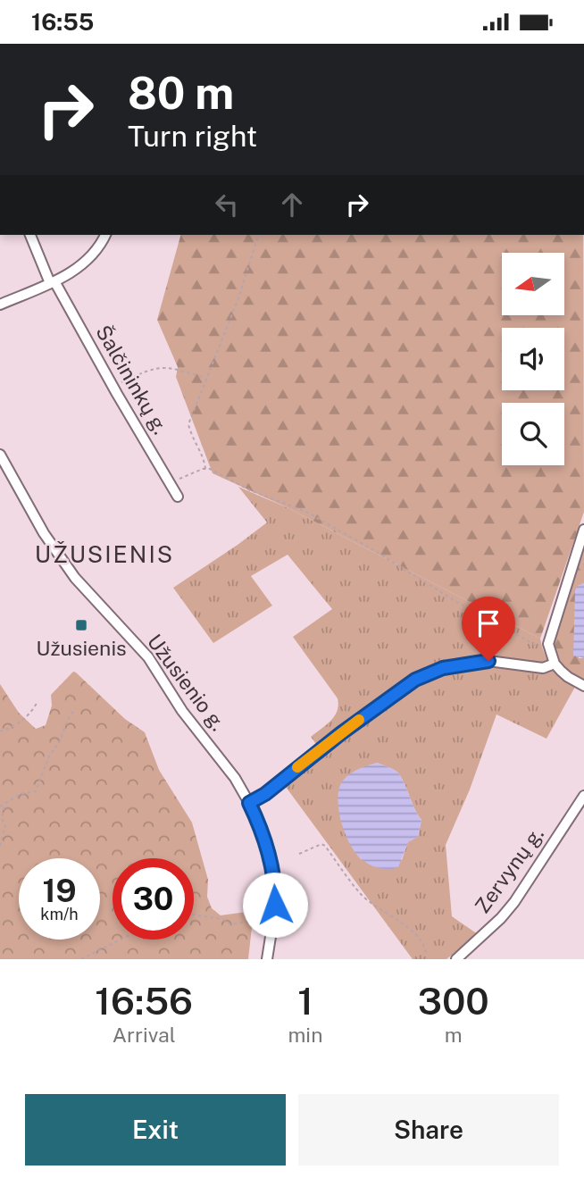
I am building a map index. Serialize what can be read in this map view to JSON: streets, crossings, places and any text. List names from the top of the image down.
{
  "streets": {
    "street": ["Šalčininkų g.", "Užusienio g.", "Zervynų g."]
  },
  "districts": ["UŽUSIENIS"],
  "places": {
    "transit": ["Užusienis"]
  },
  "north": "left",
  "page": {
    "status": "16:55",
    "turn": ["80 m", "Turn right"],
    "speed": "19 km/h",
    "limit": "30",
    "eta": [
      "16:56",
      "Arrival",
      "1",
      "min",
      "300",
      "m"
    ],
    "buttons": ["Exit", "Share"]
  }
}
